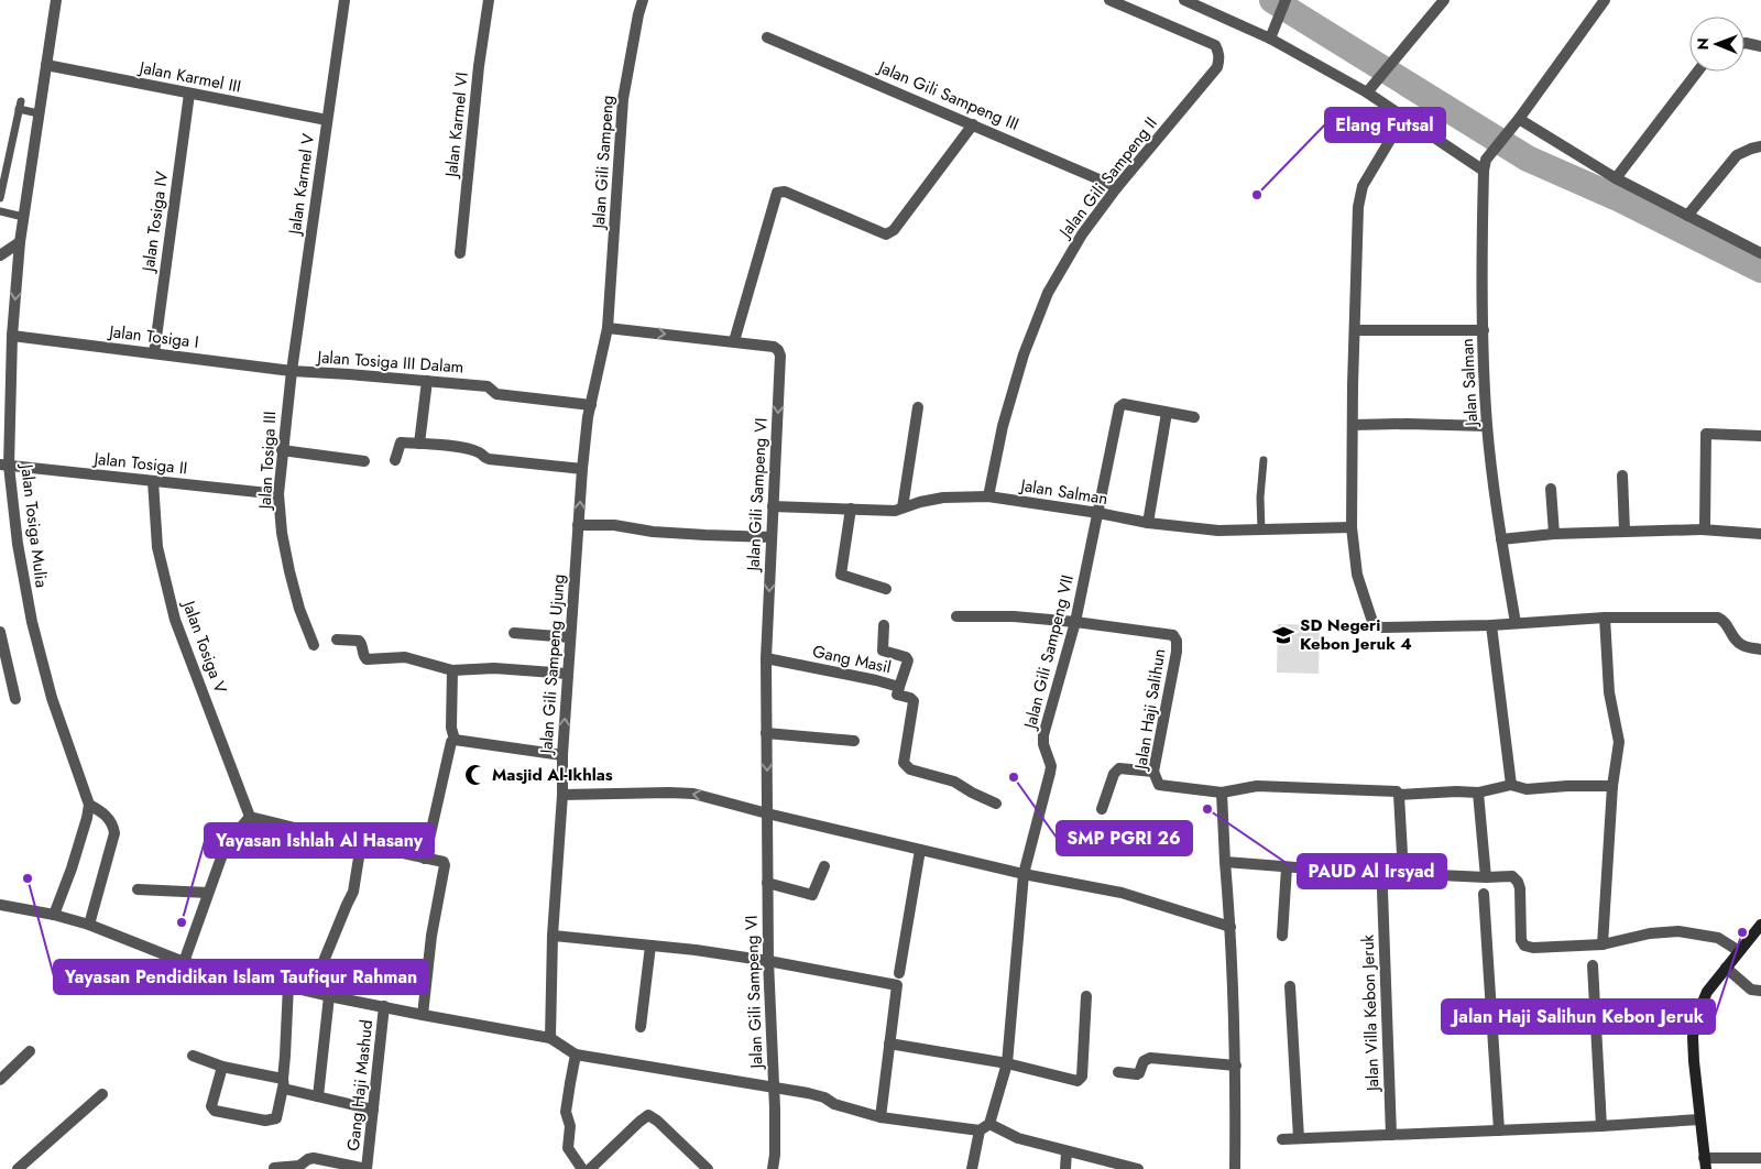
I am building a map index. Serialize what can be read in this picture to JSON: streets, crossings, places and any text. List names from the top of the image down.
{
  "streets": {
    "street": [
      "Jalan Karmel III",
      "Jalan Gili Sampeng III",
      "Jalan Karmel VI",
      "Jalan Gili Sampeng",
      "Jalan Gili Sampeng II",
      "Jalan Karmel V",
      "Jalan Tosiga IV",
      "Jalan Tosiga I",
      "Jalan Tosiga III Dalam",
      "Jalan Salman",
      "Jalan Tosiga III",
      "Jalan Tosiga II",
      "Jalan Gili Sampeng VI",
      "Jalan Tosiga Mulia",
      "Jalan Tosiga V",
      "Jalan Gili Sampeng VII",
      "Gang Masil",
      "Jalan Gili Sampeng Ujung",
      "Jalan Haji Salihun",
      "Jalan Villa Kebon Jeruk",
      "Gang Haji Mashud"
    ]
  },
  "crossings": [
    ["Jalan Karmel III", "Jalan Karmel V"],
    ["Jalan Karmel III", "Jalan Tosiga IV"],
    ["Jalan Karmel III", "Jalan Tosiga Mulia"],
    ["Jalan Gili Sampeng III", "Jalan Gili Sampeng II"],
    ["Jalan Gili Sampeng", "Jalan Gili Sampeng VI"],
    ["Jalan Gili Sampeng", "Jalan Gili Sampeng Ujung"],
    ["Jalan Gili Sampeng II", "Jalan Salman"],
    ["Jalan Karmel V", "Jalan Tosiga I"],
    ["Jalan Karmel V", "Jalan Tosiga III Dalam"],
    ["Jalan Karmel V", "Jalan Tosiga III"],
    ["Jalan Tosiga IV", "Jalan Tosiga I"],
    ["Jalan Tosiga I", "Jalan Tosiga III Dalam"],
    ["Jalan Tosiga I", "Jalan Tosiga III"],
    ["Jalan Tosiga I", "Jalan Tosiga Mulia"],
    ["Jalan Tosiga III Dalam", "Jalan Tosiga III"],
    ["Jalan Tosiga III Dalam", "Jalan Gili Sampeng Ujung"],
    ["Jalan Salman", "Jalan Gili Sampeng VI"],
    ["Jalan Salman", "Jalan Gili Sampeng VII"],
    ["Jalan Tosiga III", "Jalan Tosiga II"],
    ["Jalan Tosiga II", "Jalan Tosiga Mulia"],
    ["Jalan Tosiga II", "Jalan Tosiga V"],
    ["Jalan Gili Sampeng VI", "Gang Masil"],
    ["Jalan Gili Sampeng VI", "Jalan Gili Sampeng Ujung"],
    ["Jalan Gili Sampeng VII", "Jalan Haji Salihun"]
  ],
  "places": {
    "other": [
      "Elang Futsal",
      "SMP PGRI 26",
      "PAUD Al Irsyad",
      "Yayasan Pendidikan Islam Taufiqur Rahman",
      "Yayasan Ishlah Al Hasany",
      "Jalan Haji Salihun Kebon Jeruk"
    ],
    "school or university": ["SD Negeri Kebon Jeruk 4"],
    "mosque": ["Masjid Al-Ikhlas"]
  },
  "north": "left"
}
